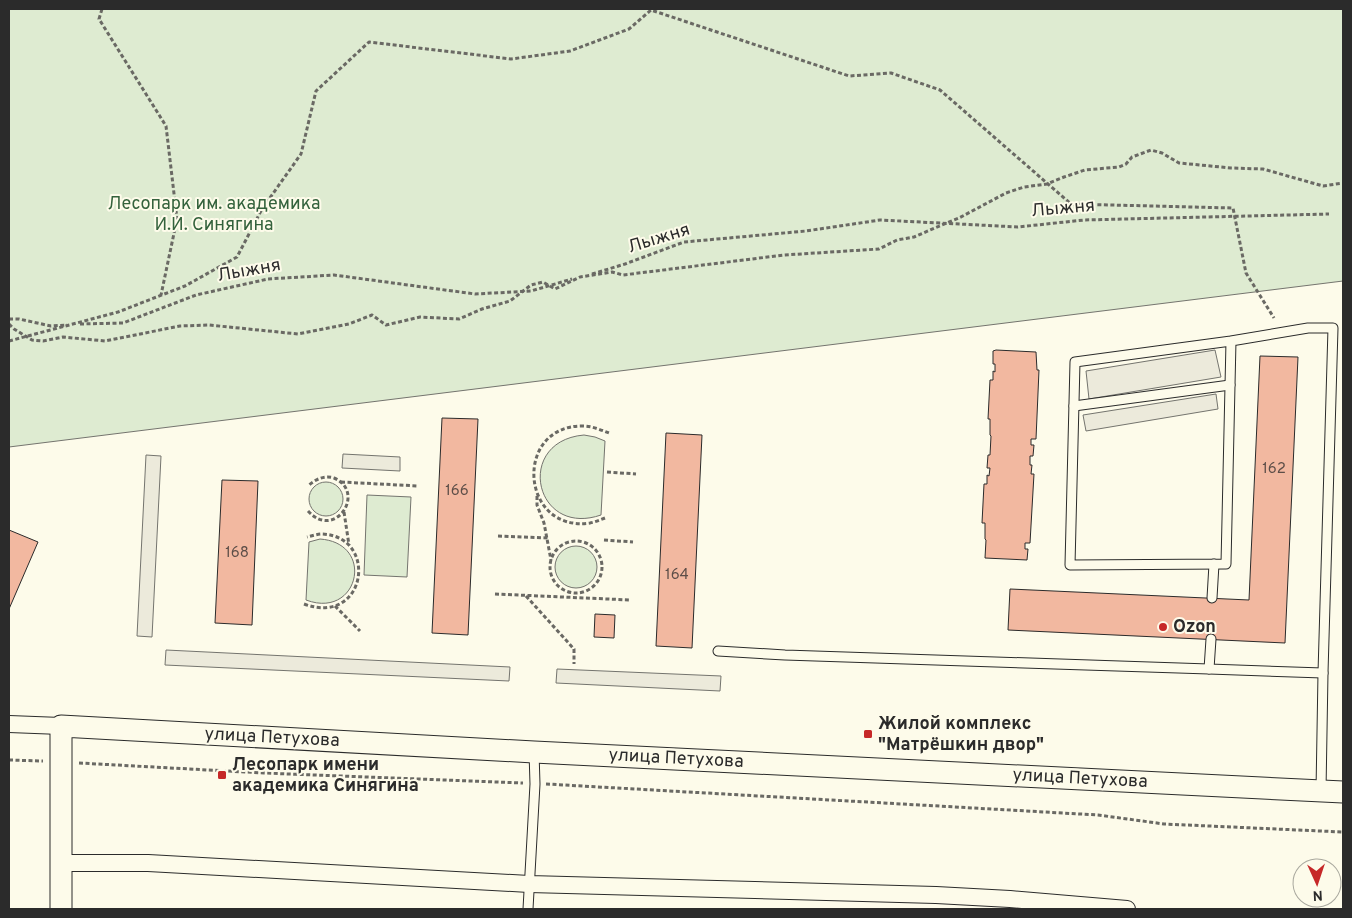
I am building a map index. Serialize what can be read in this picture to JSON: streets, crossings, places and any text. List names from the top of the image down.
{
  "streets": {
    "street": ["улица Петухова"],
    "path": ["Лыжня"]
  },
  "parks": ["Лесопарк им. академика И.И. Синягина"],
  "places": {
    "other": ["Ozon"],
    "transit": ["Жилой комплекс \"Матрёшкин двор\"", "Лесопарк имени академика Синягина"]
  },
  "house_numbers": [
    "162",
    "166",
    "168",
    "164"
  ],
  "north": "bottom"
}
